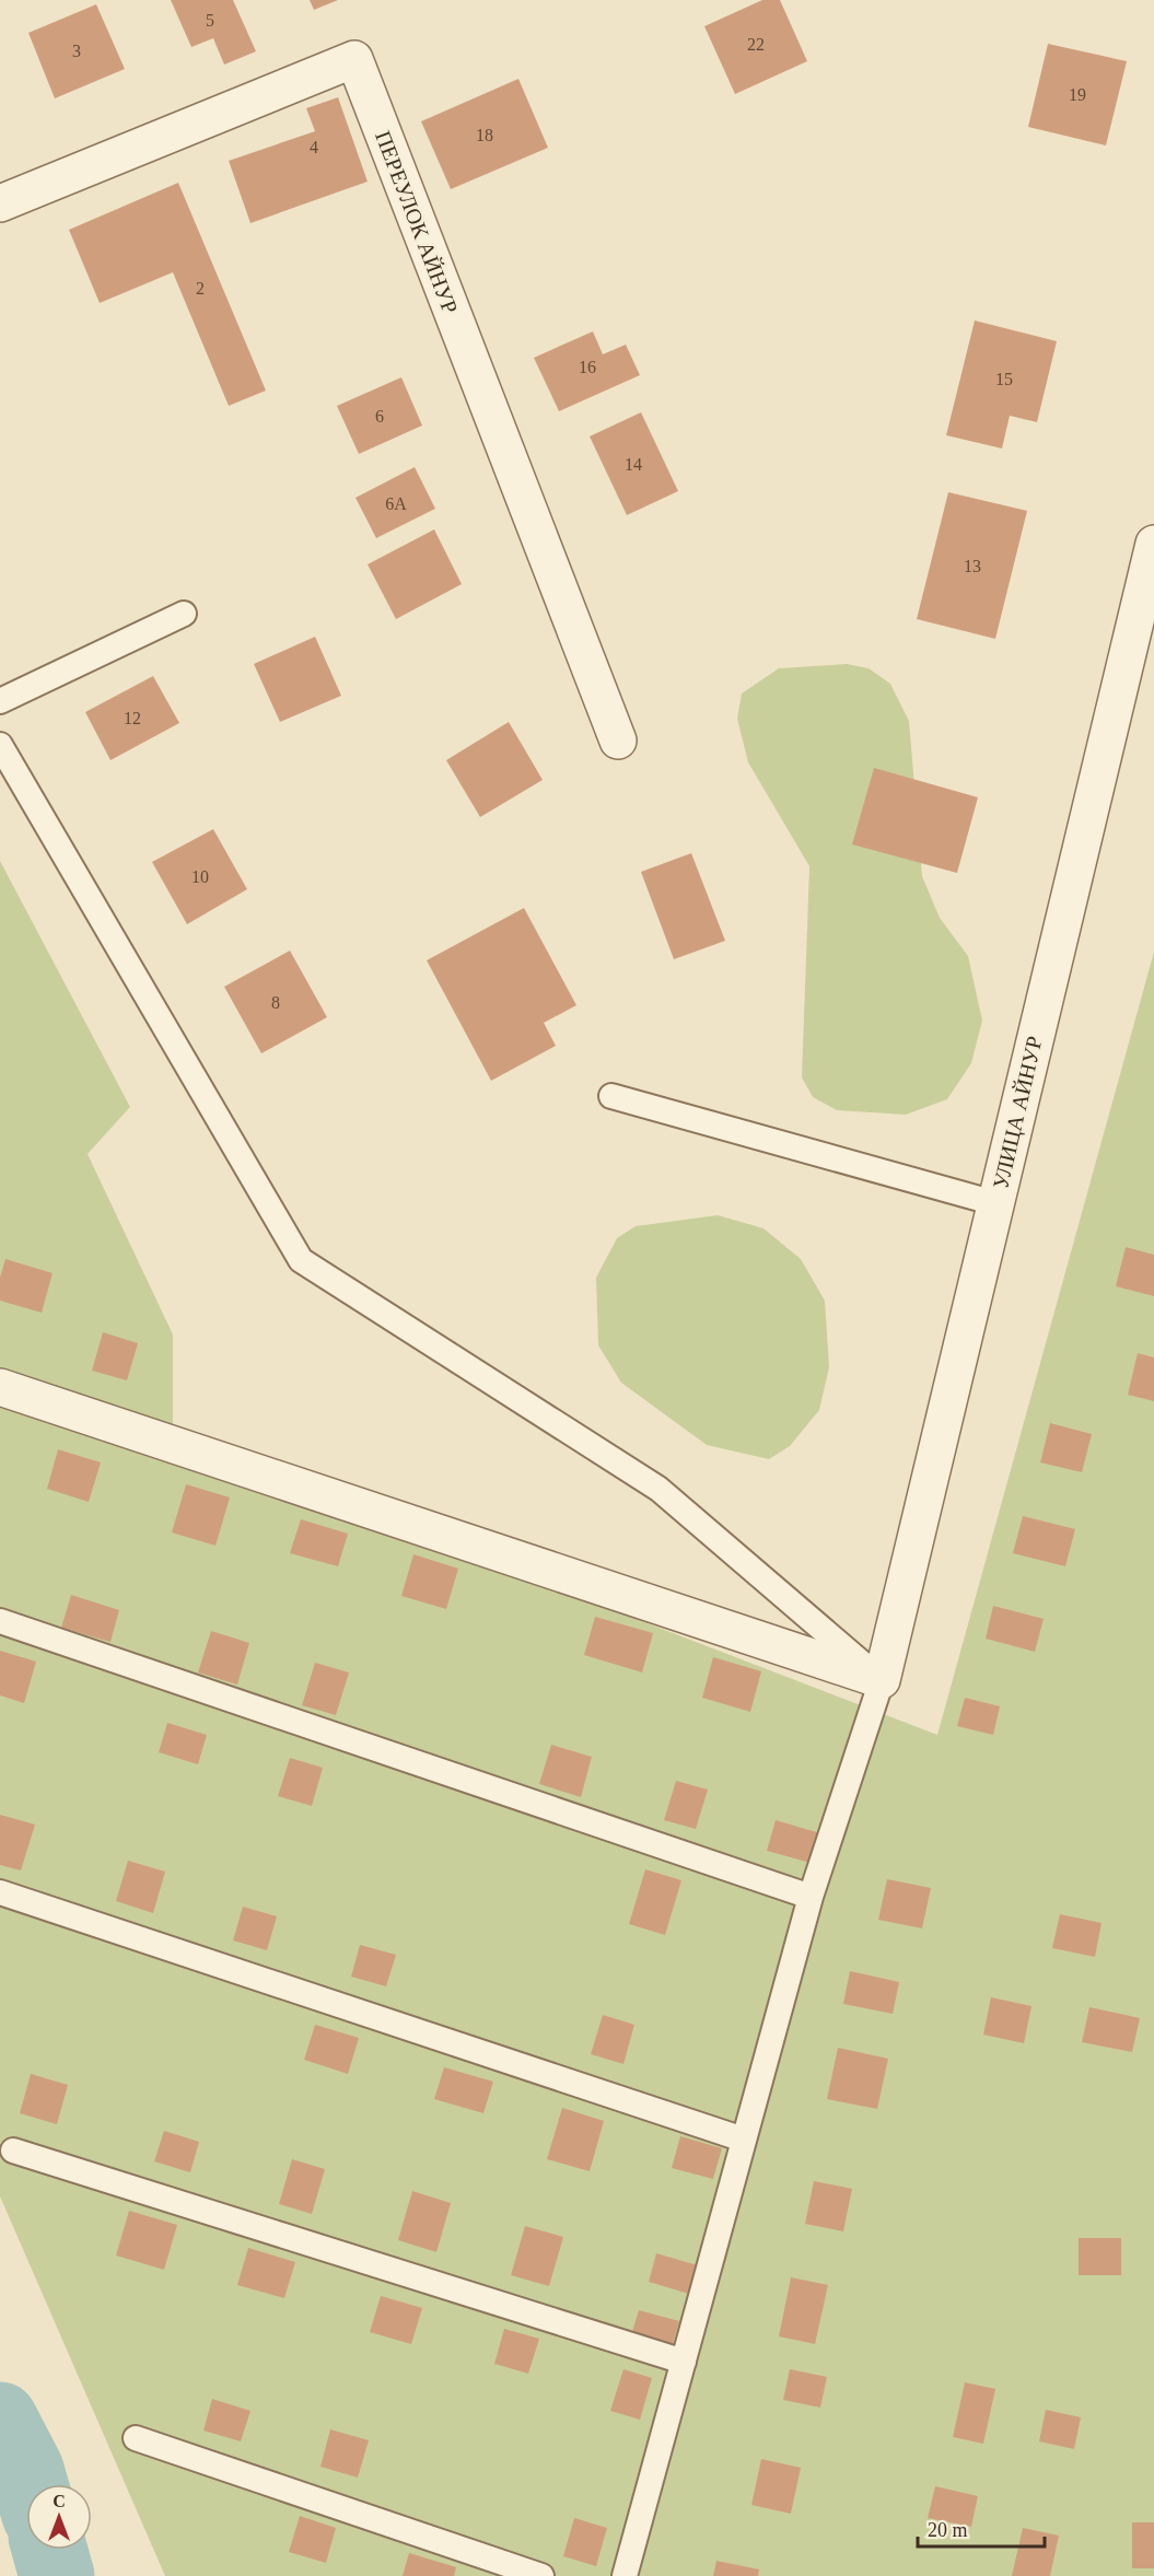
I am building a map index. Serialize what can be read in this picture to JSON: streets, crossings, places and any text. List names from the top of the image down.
{
  "streets": {
    "street": ["ПЕРЕУЛОК АЙНУР", "УЛИЦА АЙНУР"]
  },
  "house_numbers": [
    "5",
    "22",
    "3",
    "19",
    "18",
    "4",
    "2",
    "16",
    "15",
    "6",
    "14",
    "6А",
    "13",
    "12",
    "10",
    "8"
  ],
  "scale_bar": "20 m",
  "north": "top"
}
